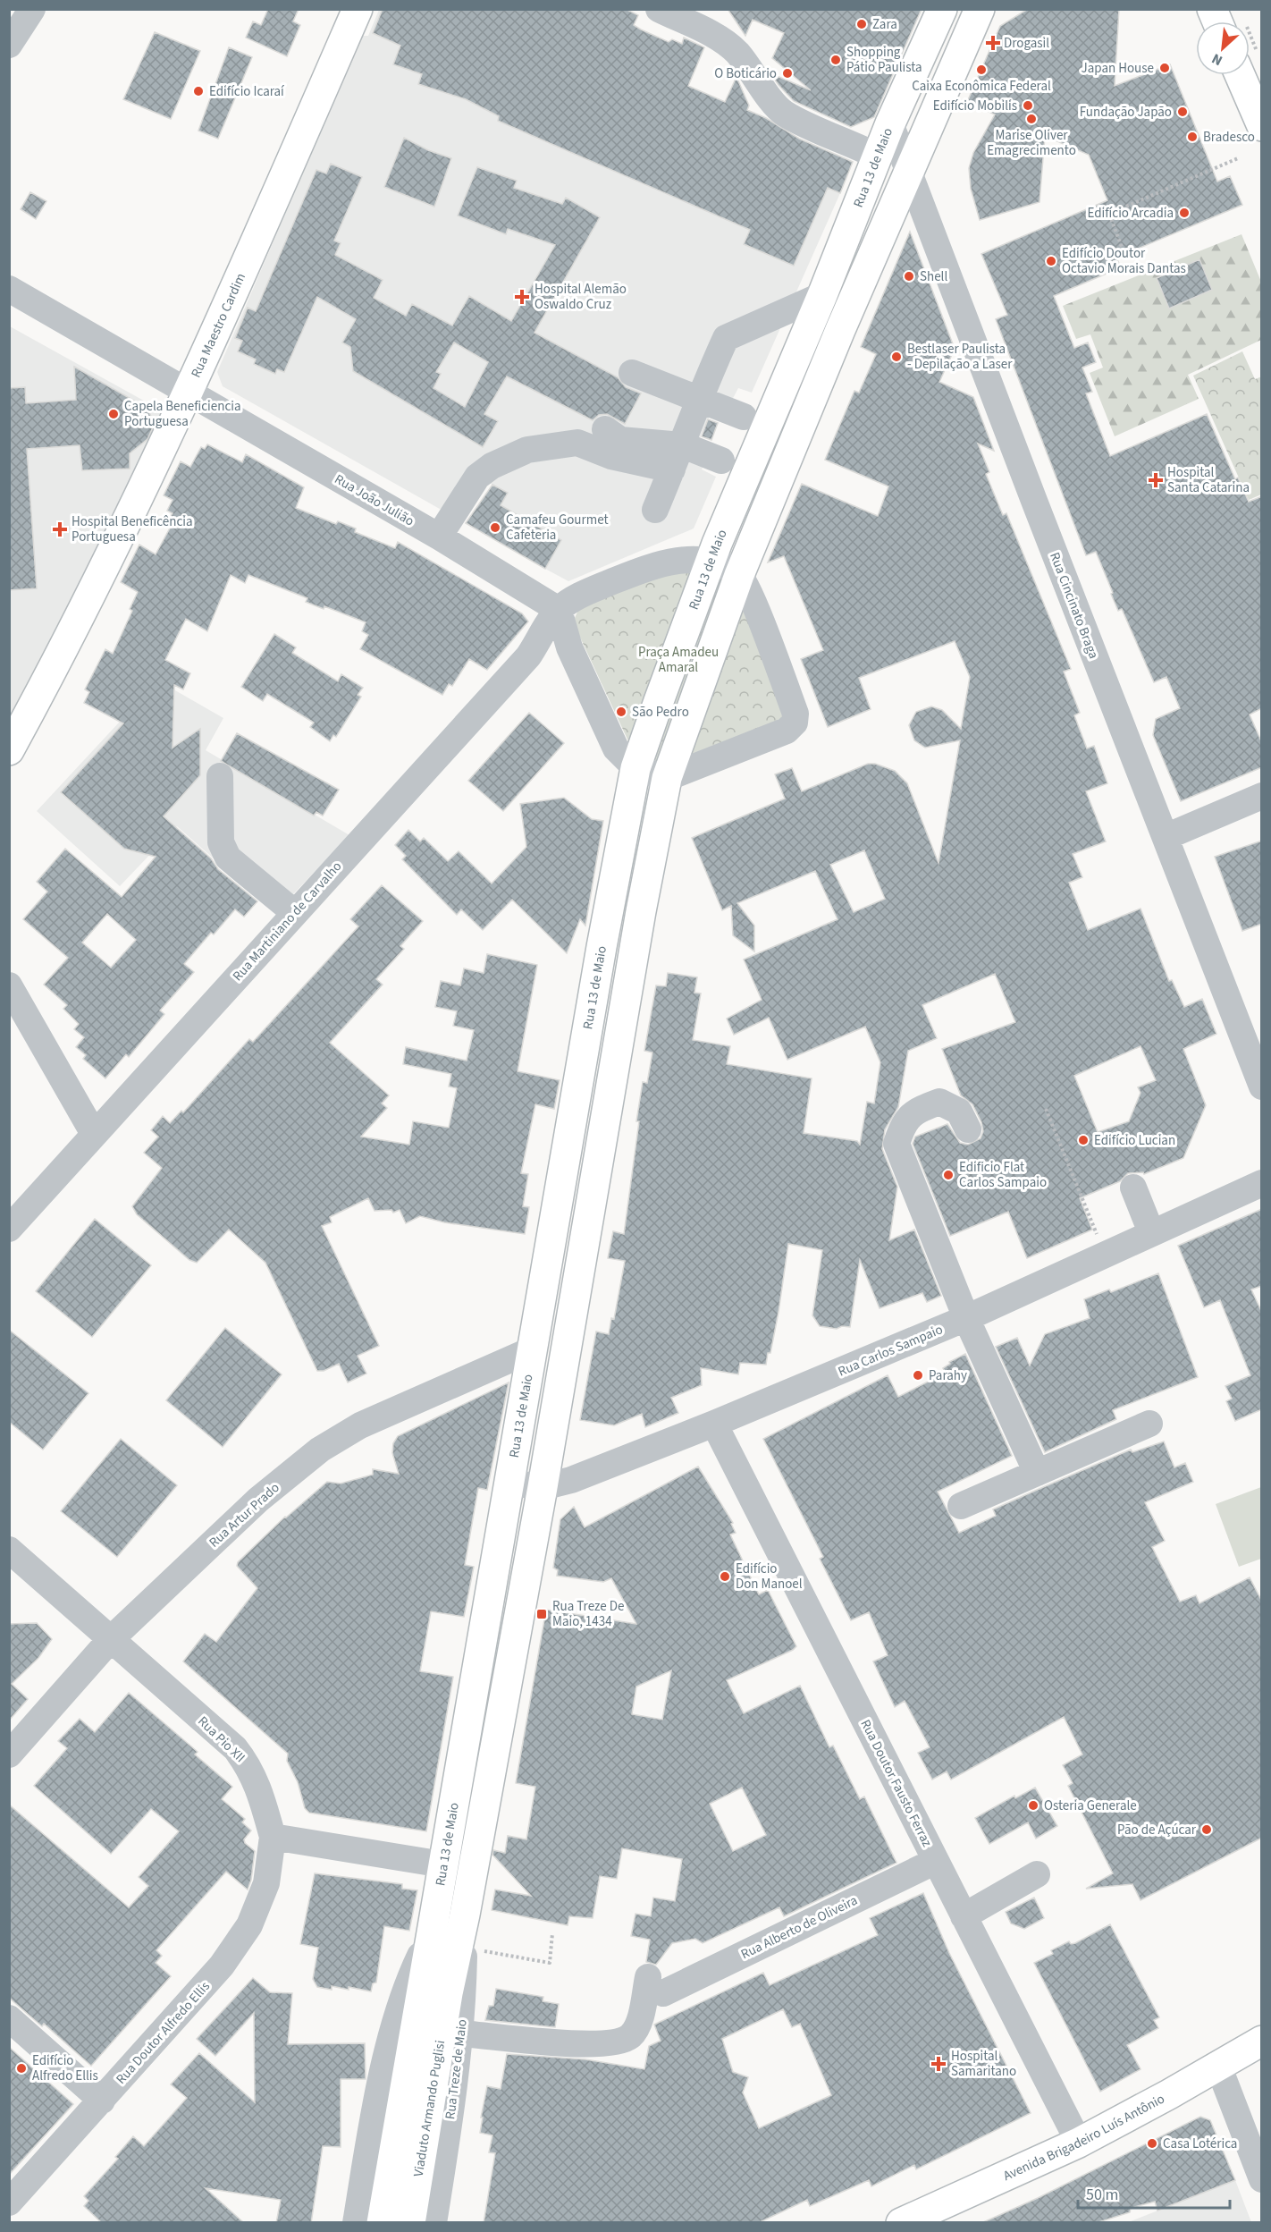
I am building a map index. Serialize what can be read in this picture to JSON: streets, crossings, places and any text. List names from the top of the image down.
{
  "streets": {
    "main road": [
      "Rua 13 de Maio",
      "Rua Maestro Cardim",
      "Viaduto Armando Puglisi",
      "Avenida Brigadeiro Luís Antônio"
    ],
    "street": [
      "Rua João Julião",
      "Rua Cincinato Braga",
      "Rua Martiniano de Carvalho",
      "Rua Carlos Sampaio",
      "Rua Artur Prado",
      "Rua Pio XII",
      "Rua Doutor Fausto Ferraz",
      "Rua Alberto de Oliveira",
      "Rua Doutor Alfredo Ellis",
      "Rua Treze de Maio"
    ]
  },
  "crossings": [
    ["Rua 13 de Maio", "Rua Cincinato Braga"],
    ["Rua 13 de Maio", "Rua Carlos Sampaio"],
    ["Rua 13 de Maio", "Rua Artur Prado"],
    ["Rua 13 de Maio", "Viaduto Armando Puglisi"],
    ["Rua Maestro Cardim", "Rua João Julião"],
    ["Rua João Julião", "Rua Martiniano de Carvalho"],
    ["Rua Carlos Sampaio", "Rua Doutor Fausto Ferraz"],
    ["Rua Artur Prado", "Rua Pio XII"],
    ["Rua Pio XII", "Rua Doutor Alfredo Ellis"],
    ["Rua Doutor Fausto Ferraz", "Rua Alberto de Oliveira"],
    ["Rua Doutor Fausto Ferraz", "Avenida Brigadeiro Luís Antônio"],
    ["Rua Treze de Maio", "Viaduto Armando Puglisi"]
  ],
  "parks": ["Praça Amadeu Amaral"],
  "places": {
    "other": [
      "Zara",
      "Shopping Pátio Paulista",
      "Japan House",
      "Caixa Econômica Federal",
      "O Boticário",
      "Edifício Icaraí",
      "Edifício Mobilis",
      "Fundação Japão",
      "Marise Oliver Emagrecimento",
      "Bradesco",
      "Edifício Arcadia",
      "Edifício Doutor Octavio Morais Dantas",
      "Shell",
      "Bestlaser Paulista - Depilação a Laser",
      "Capela Beneficiencia Portuguesa",
      "Camafeu Gourmet Cafeteria",
      "São Pedro",
      "Edifício Lucian",
      "Edificio Flat Carlos Sampaio",
      "Parahy",
      "Edifício Don Manoel",
      "Osteria Generale",
      "Pão de Açúcar",
      "Edifício Alfredo Ellis",
      "Casa Lotérica"
    ],
    "health": [
      "Drogasil",
      "Hospital Alemão Oswaldo Cruz",
      "Hospital Santa Catarina",
      "Hospital Beneficência Portuguesa",
      "Hospital Samaritano"
    ],
    "transit": ["Rua Treze De Maio, 1434"]
  },
  "scale_bar": "50 m",
  "north": "bottom left"
}
